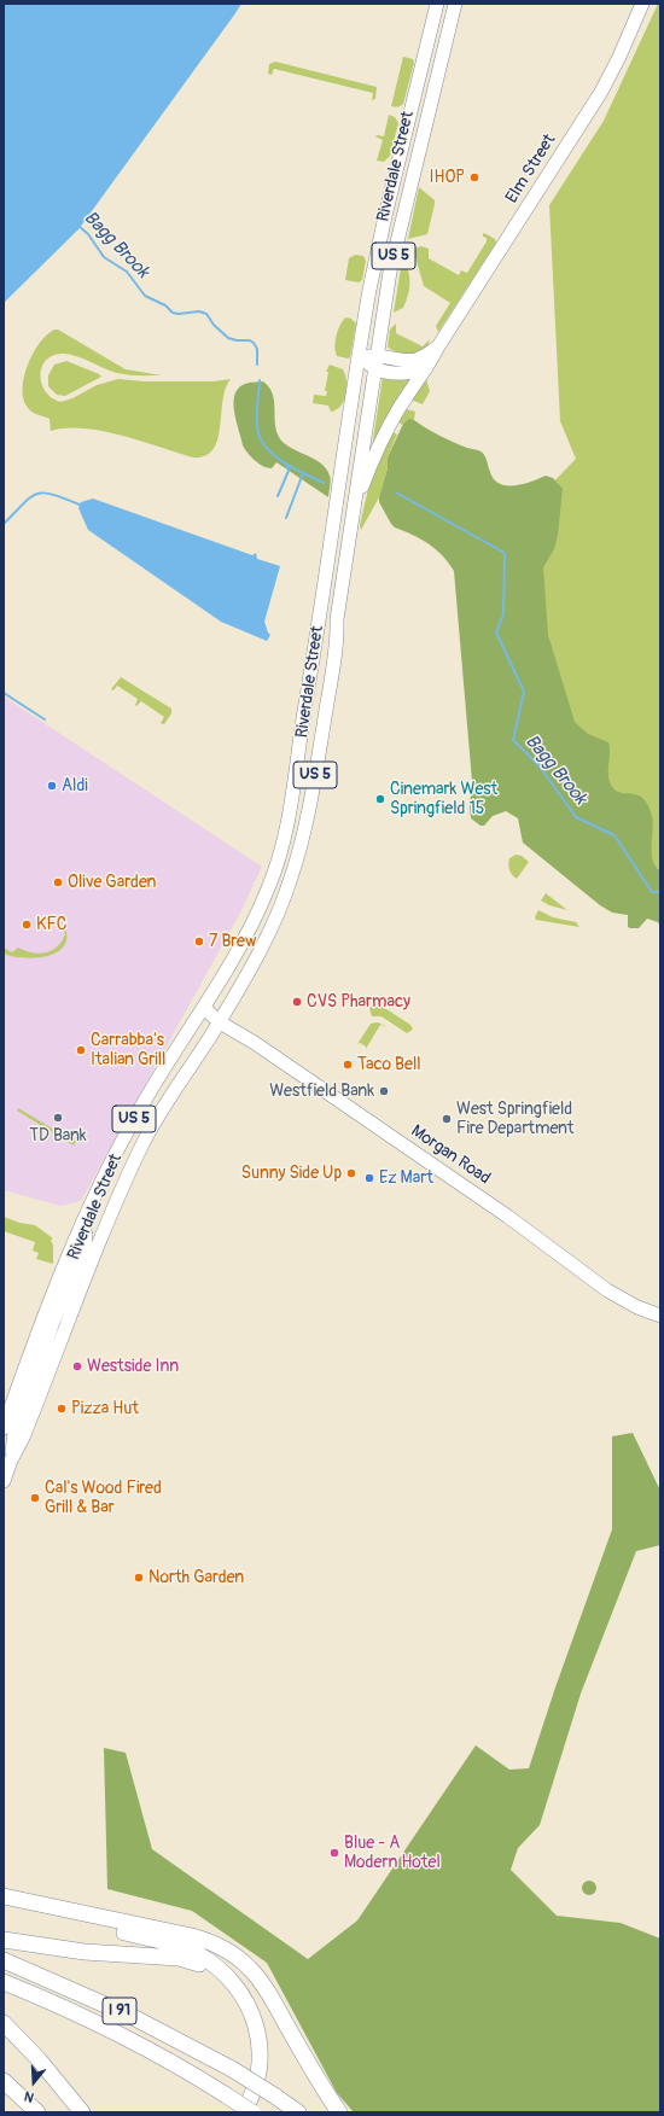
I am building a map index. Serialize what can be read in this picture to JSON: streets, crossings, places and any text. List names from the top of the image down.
{
  "streets": {
    "highway": ["I 91"],
    "main road": [
      "Riverdale Street",
      "Elm Street",
      "US 5",
      "Morgan Road"
    ]
  },
  "crossings": [
    ["Riverdale Street", "Elm Street"],
    ["Riverdale Street", "Morgan Road"]
  ],
  "water": ["Bagg Brook"],
  "places": [
    "IHOP",
    "Aldi",
    "Cinemark West Springfield 15",
    "Olive Garden",
    "KFC",
    "7 Brew",
    "CVS Pharmacy",
    "Carrabba's Italian Grill",
    "Taco Bell",
    "Westfield Bank",
    "TD Bank",
    "West Springfield Fire Department",
    "Sunny Side Up",
    "Ez Mart",
    "Westside Inn",
    "Pizza Hut",
    "Cal's Wood Fired Grill & Bar",
    "North Garden",
    "Blue - A Modern Hotel"
  ],
  "north": "bottom"
}
